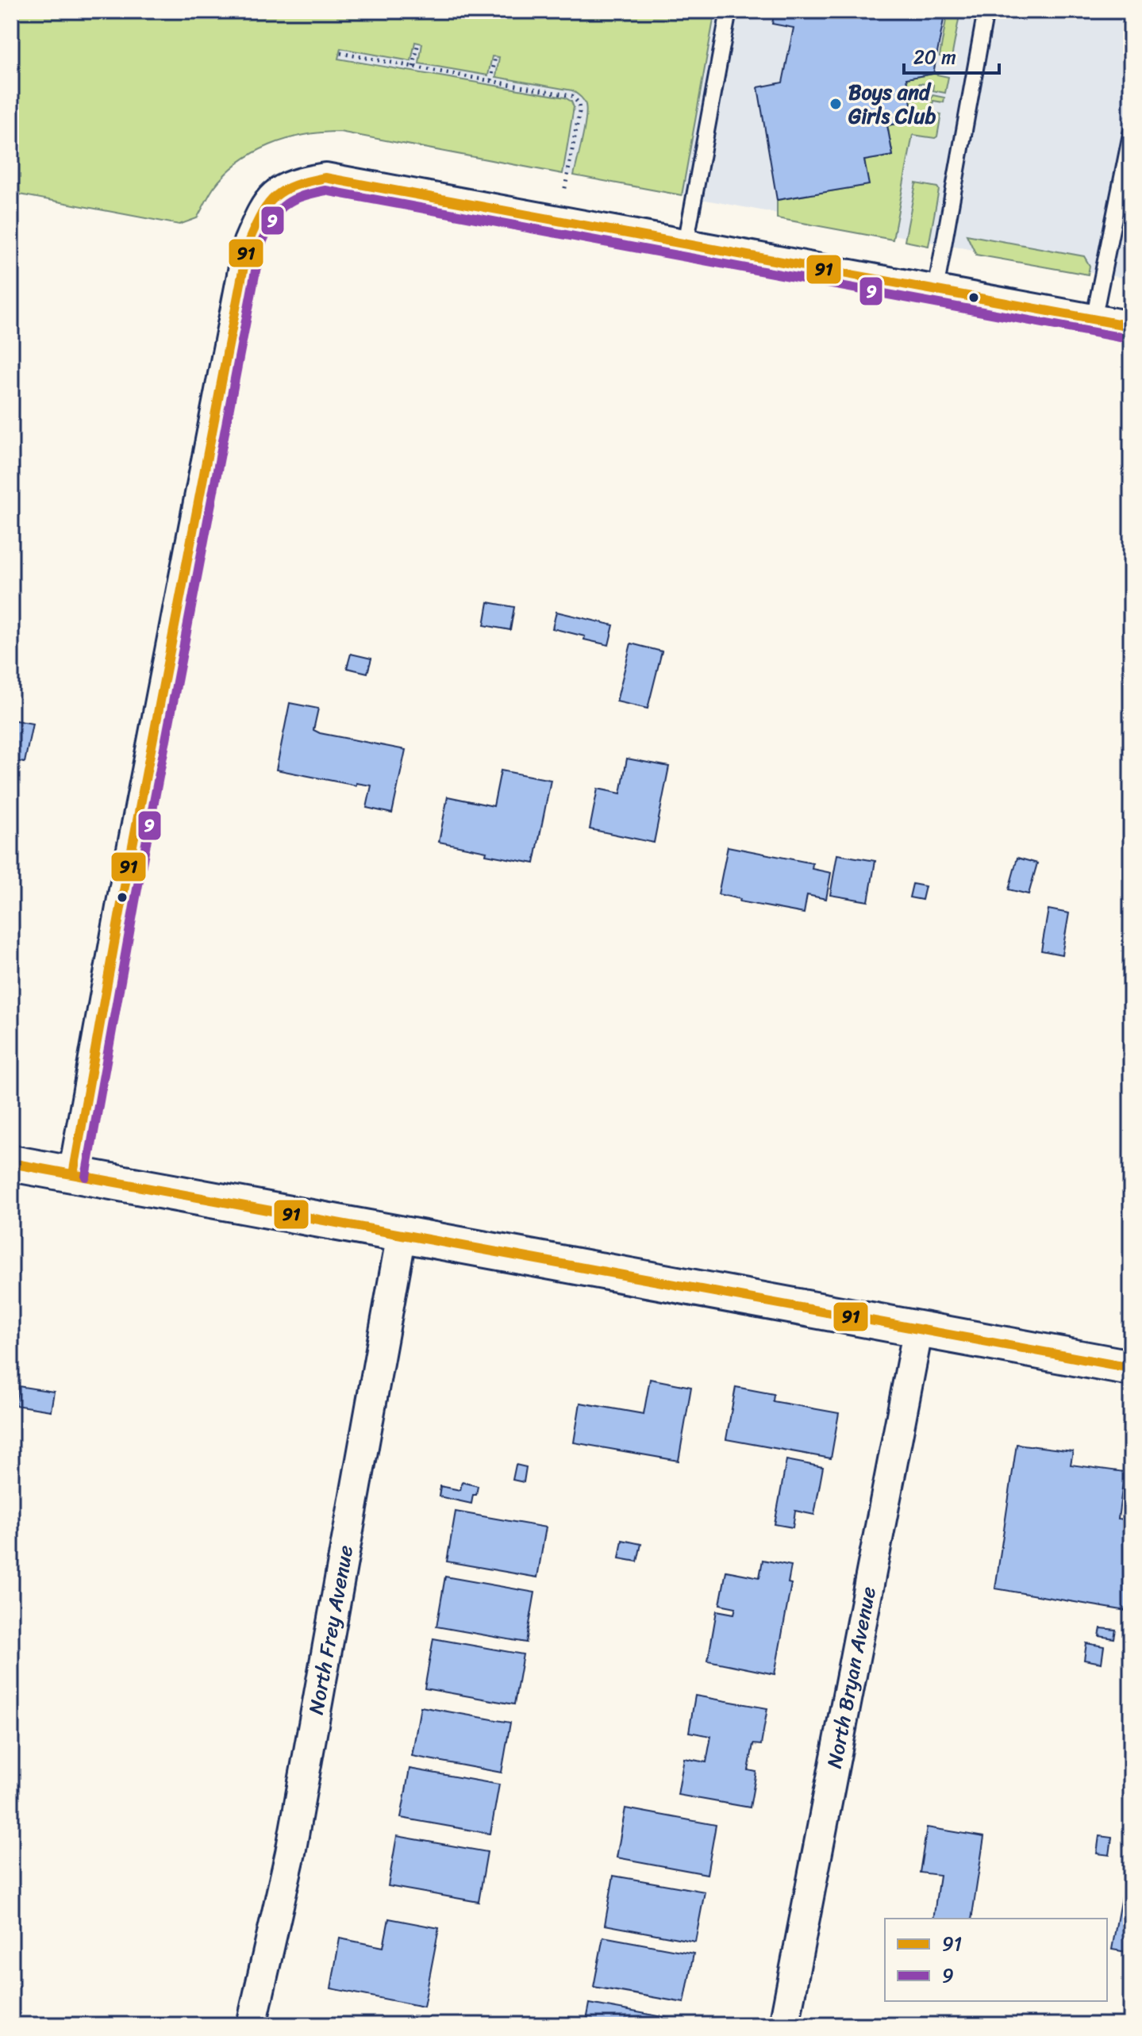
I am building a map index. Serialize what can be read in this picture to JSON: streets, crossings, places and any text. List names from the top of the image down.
{
  "streets": {
    "street": ["North Frey Avenue", "North Bryan Avenue"]
  },
  "places": ["Boys and Girls Club"],
  "lines": ["transit line 91", "transit line 9"],
  "legend": ["91", "9"],
  "scale_bar": "20 m"
}
